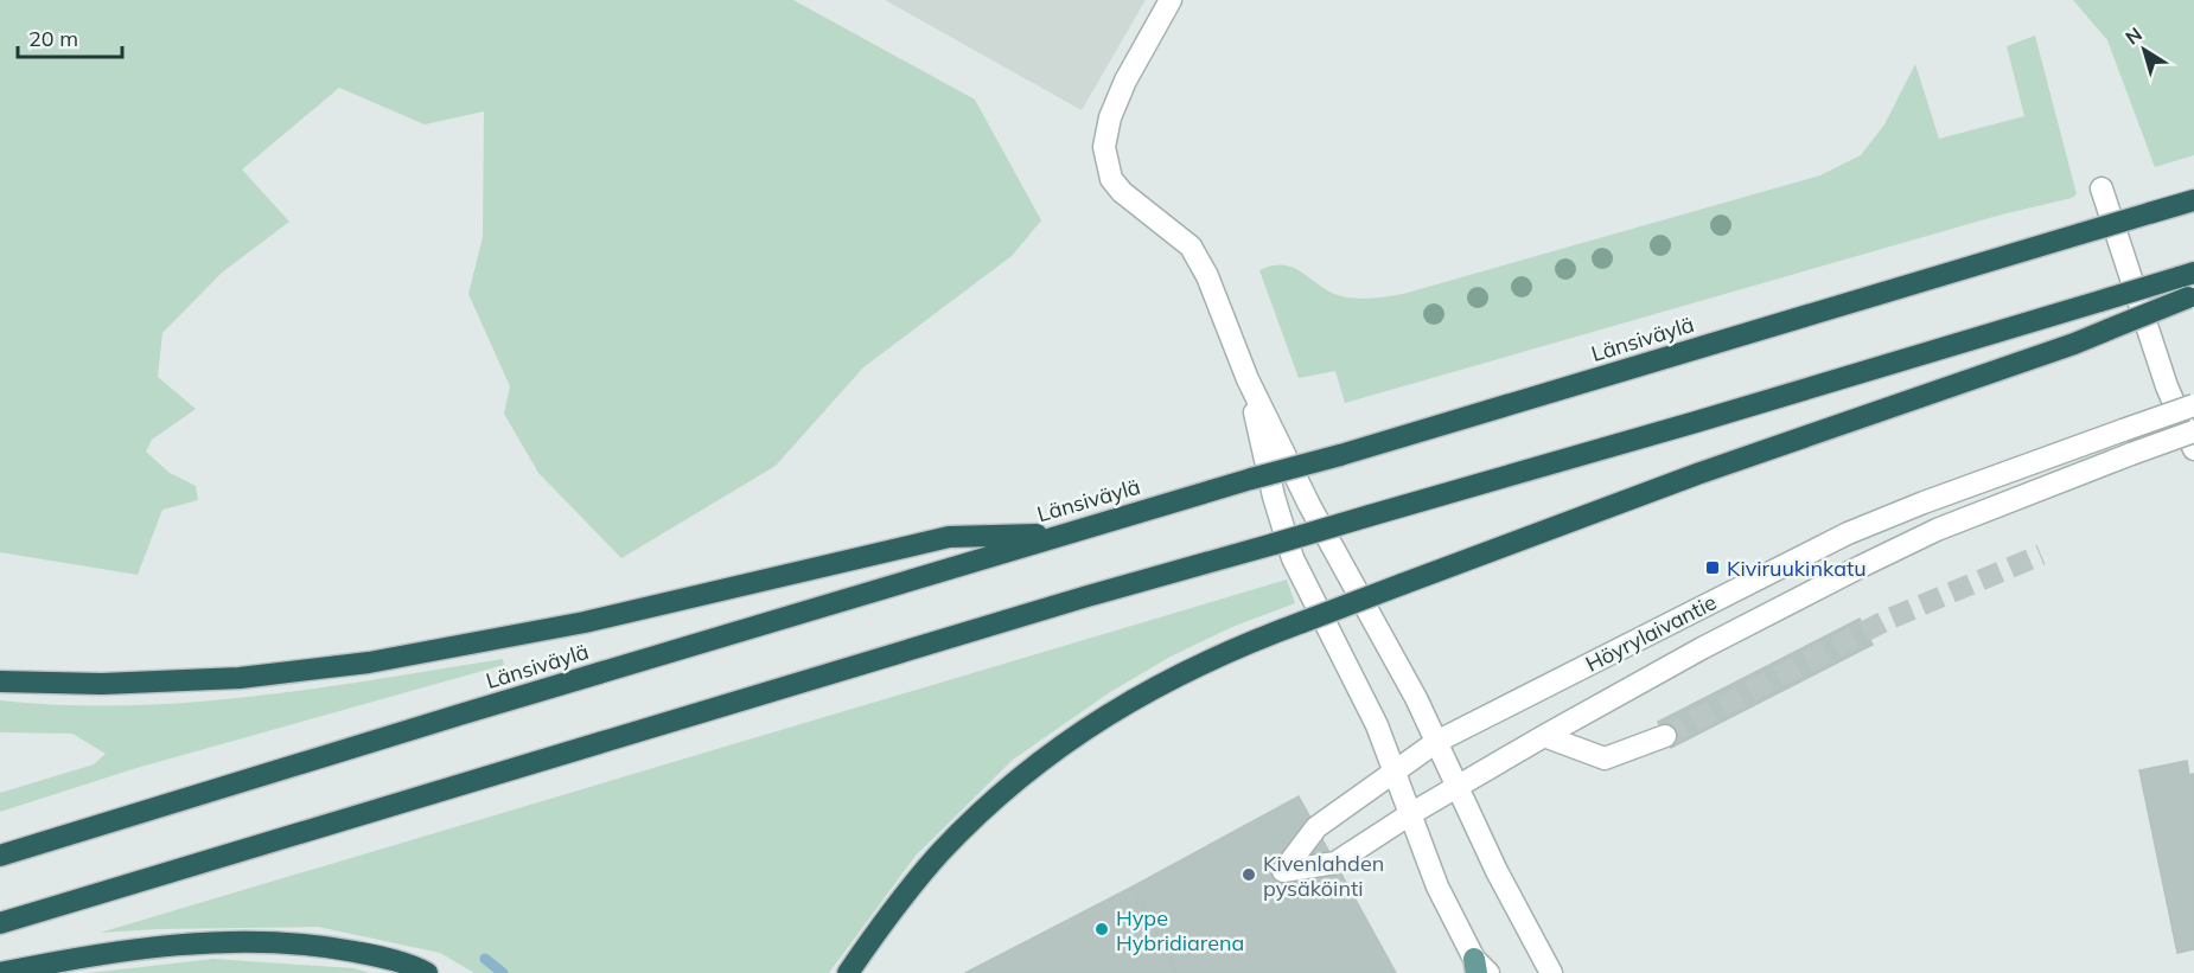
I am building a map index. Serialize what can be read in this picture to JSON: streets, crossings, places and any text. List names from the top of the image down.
{
  "streets": {
    "highway": ["Länsiväylä"],
    "street": ["Höyrylaivantie"]
  },
  "places": {
    "transit": ["Kiviruukinkatu"],
    "other": ["Kivenlahden pysäköinti", "Hype Hybridiarena"]
  },
  "scale_bar": "20 m",
  "north": "top left"
}
